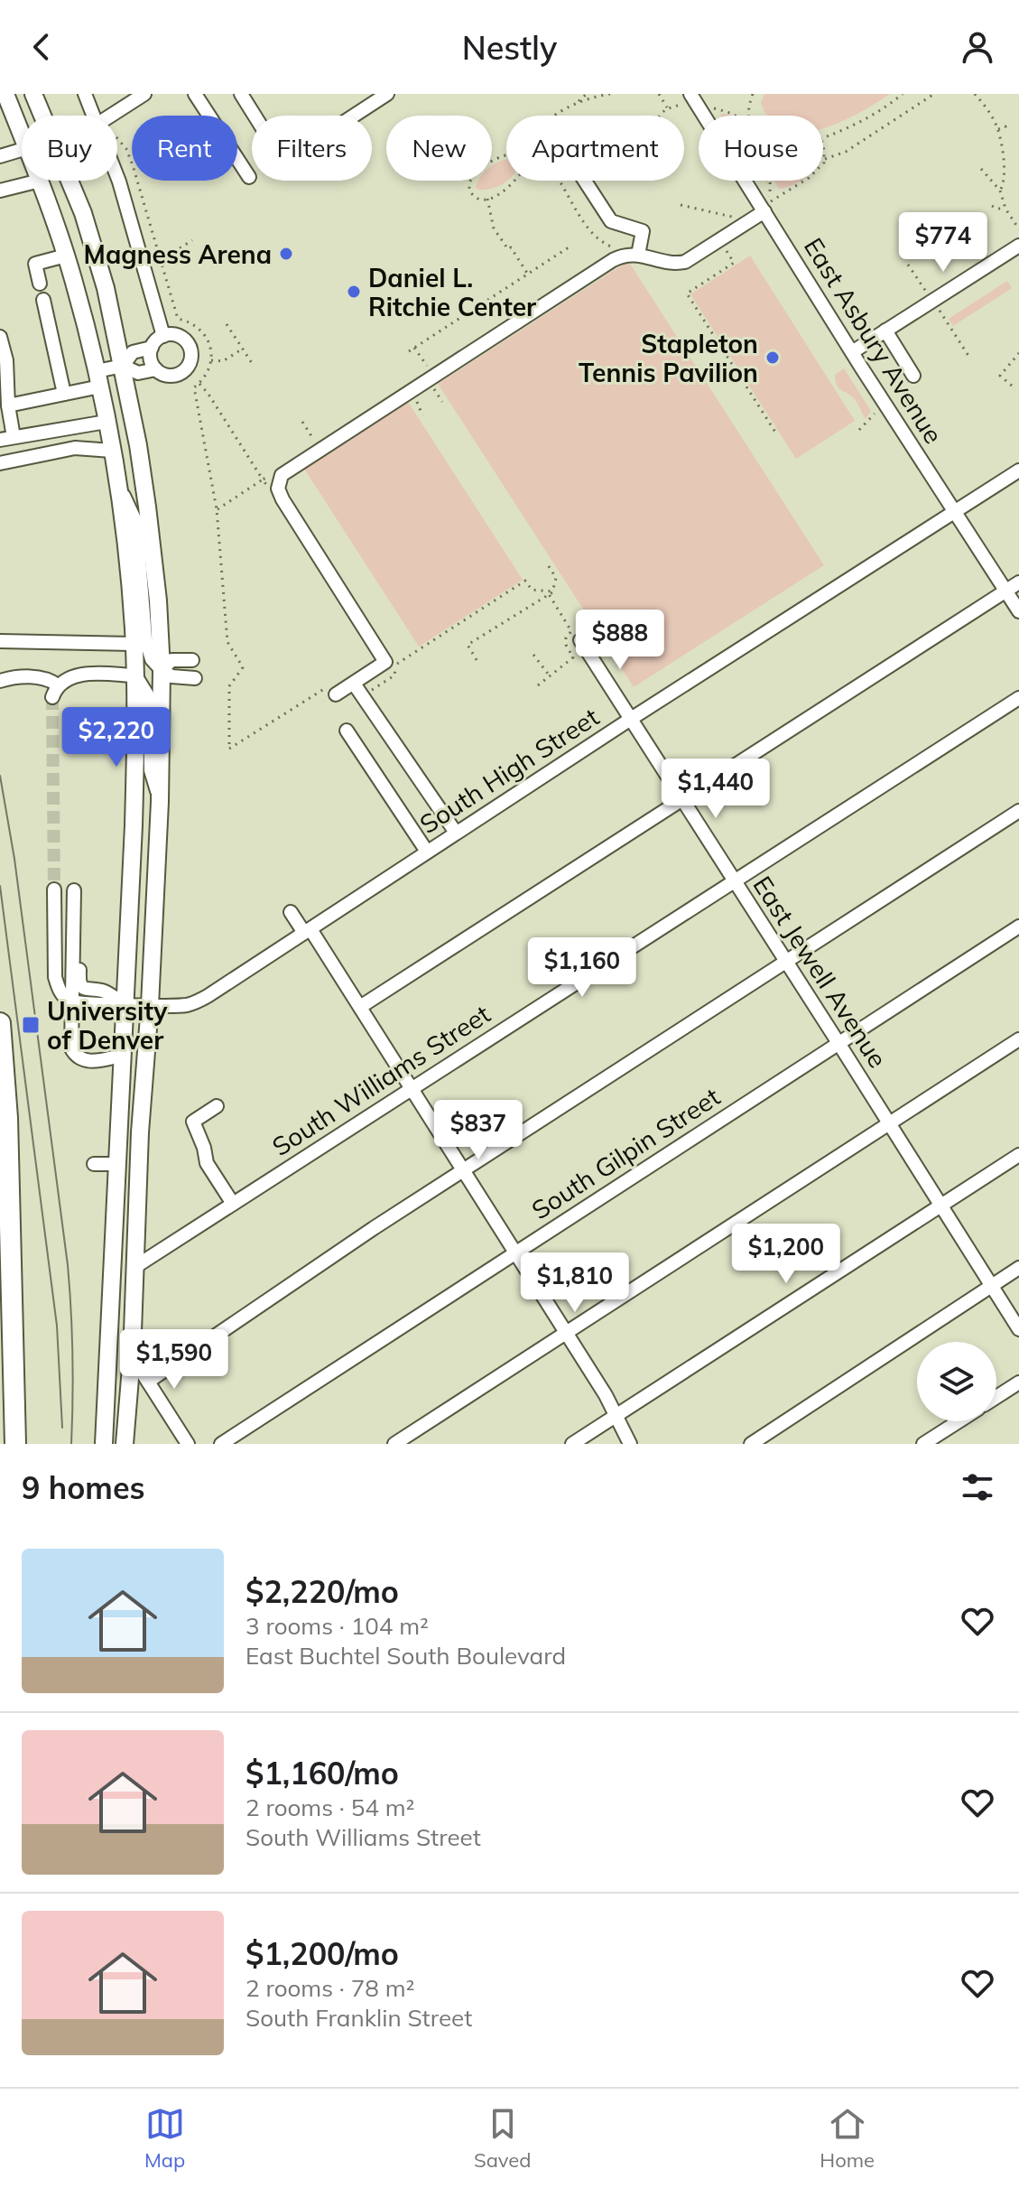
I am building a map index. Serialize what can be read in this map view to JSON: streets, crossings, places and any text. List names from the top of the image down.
{
  "streets": {
    "street": [
      "East Asbury Avenue",
      "South High Street",
      "East Jewell Avenue",
      "South Williams Street",
      "South Gilpin Street"
    ]
  },
  "crossings": [
    ["East Asbury Avenue", "South High Street"],
    ["South High Street", "East Jewell Avenue"],
    ["East Jewell Avenue", "South Williams Street"],
    ["East Jewell Avenue", "South Gilpin Street"]
  ],
  "places": {
    "other": ["Magness Arena", "Daniel L. Ritchie Center", "Stapleton Tennis Pavilion"],
    "transit": ["University of Denver"]
  },
  "page": {
    "header": "Nestly",
    "chip": [
      "Buy",
      "Rent",
      "Filters",
      "New",
      "Apartment",
      "House"
    ],
    "price": [
      "$774",
      "$888",
      "$2,220",
      "$1,440",
      "$1,160",
      "$837",
      "$1,200",
      "$1,810",
      "$1,590"
    ],
    "heading": "9 homes",
    "list": [
      {
        "name": "$2,220/mo",
        "note": "3 rooms · 104 m² · East Buchtel South Boulevard"
      },
      {
        "name": "$1,160/mo",
        "note": "2 rooms · 54 m² · South Williams Street"
      },
      {
        "name": "$1,200/mo",
        "note": "2 rooms · 78 m² · South Franklin Street"
      }
    ],
    "tabs": ["Map", "Saved", "Home"]
  }
}
